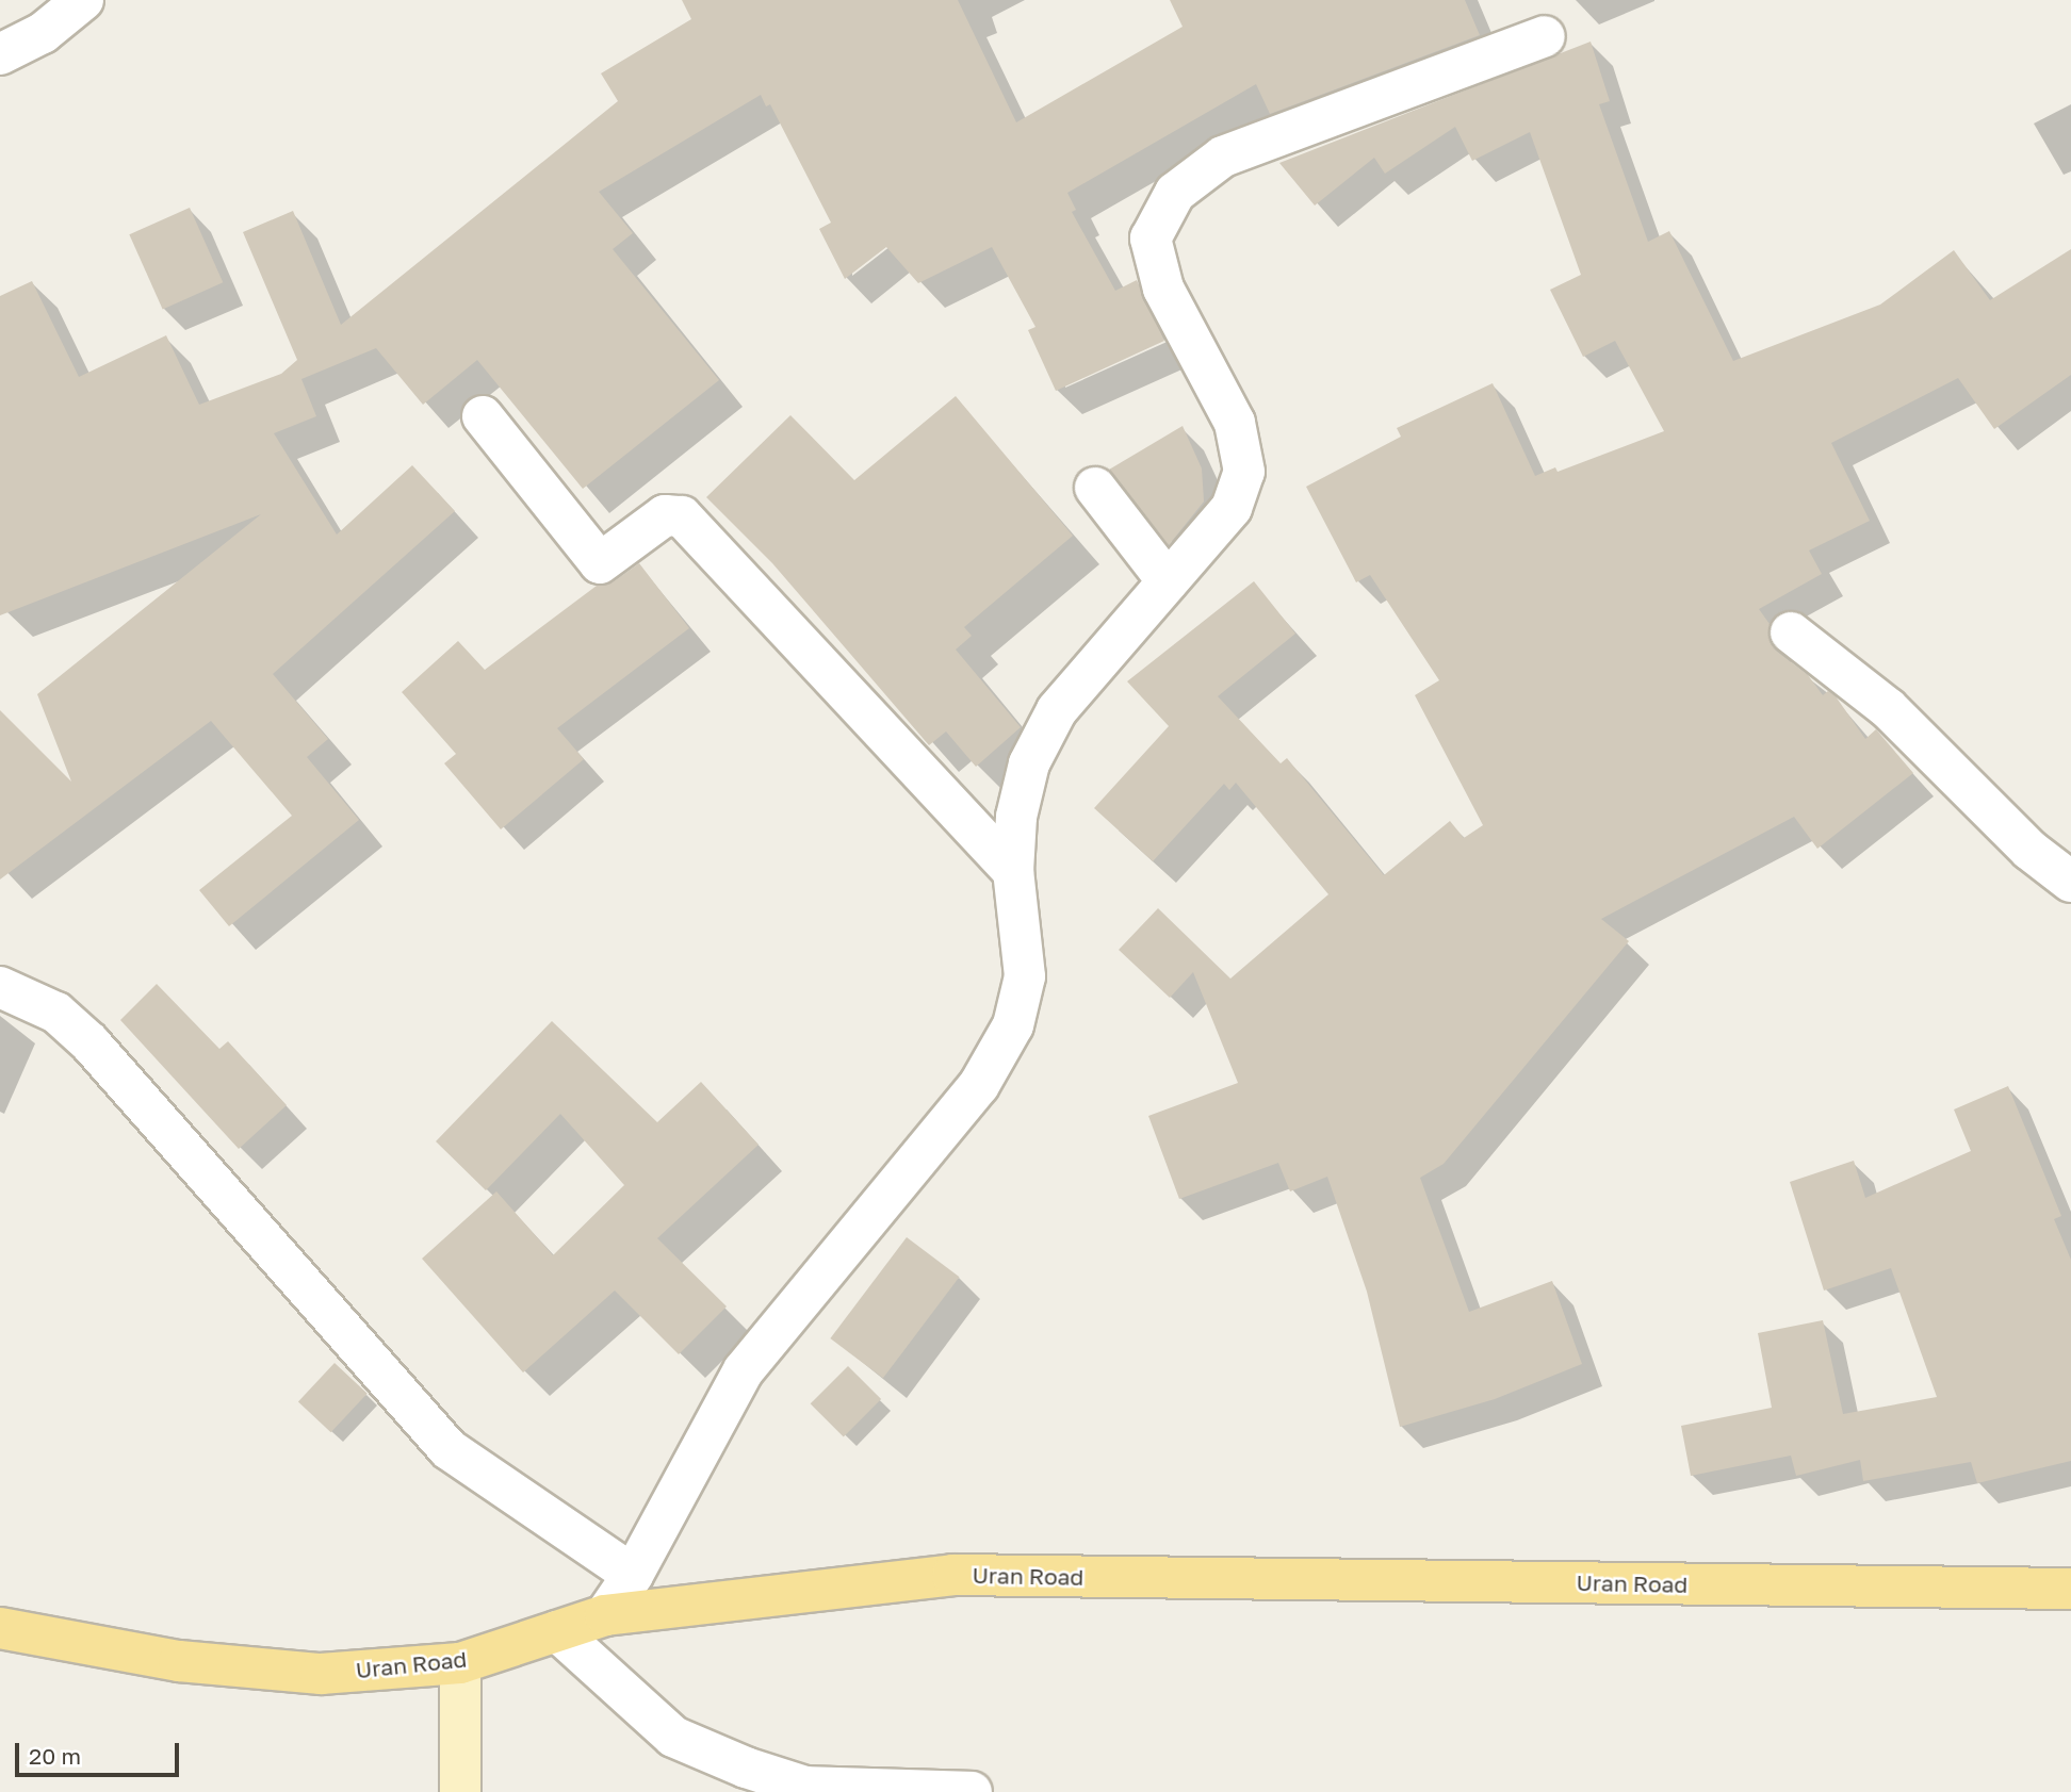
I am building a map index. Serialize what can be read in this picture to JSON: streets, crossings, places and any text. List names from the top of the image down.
{
  "streets": {
    "main road": ["Uran Road"]
  },
  "scale_bar": "20 m"
}
